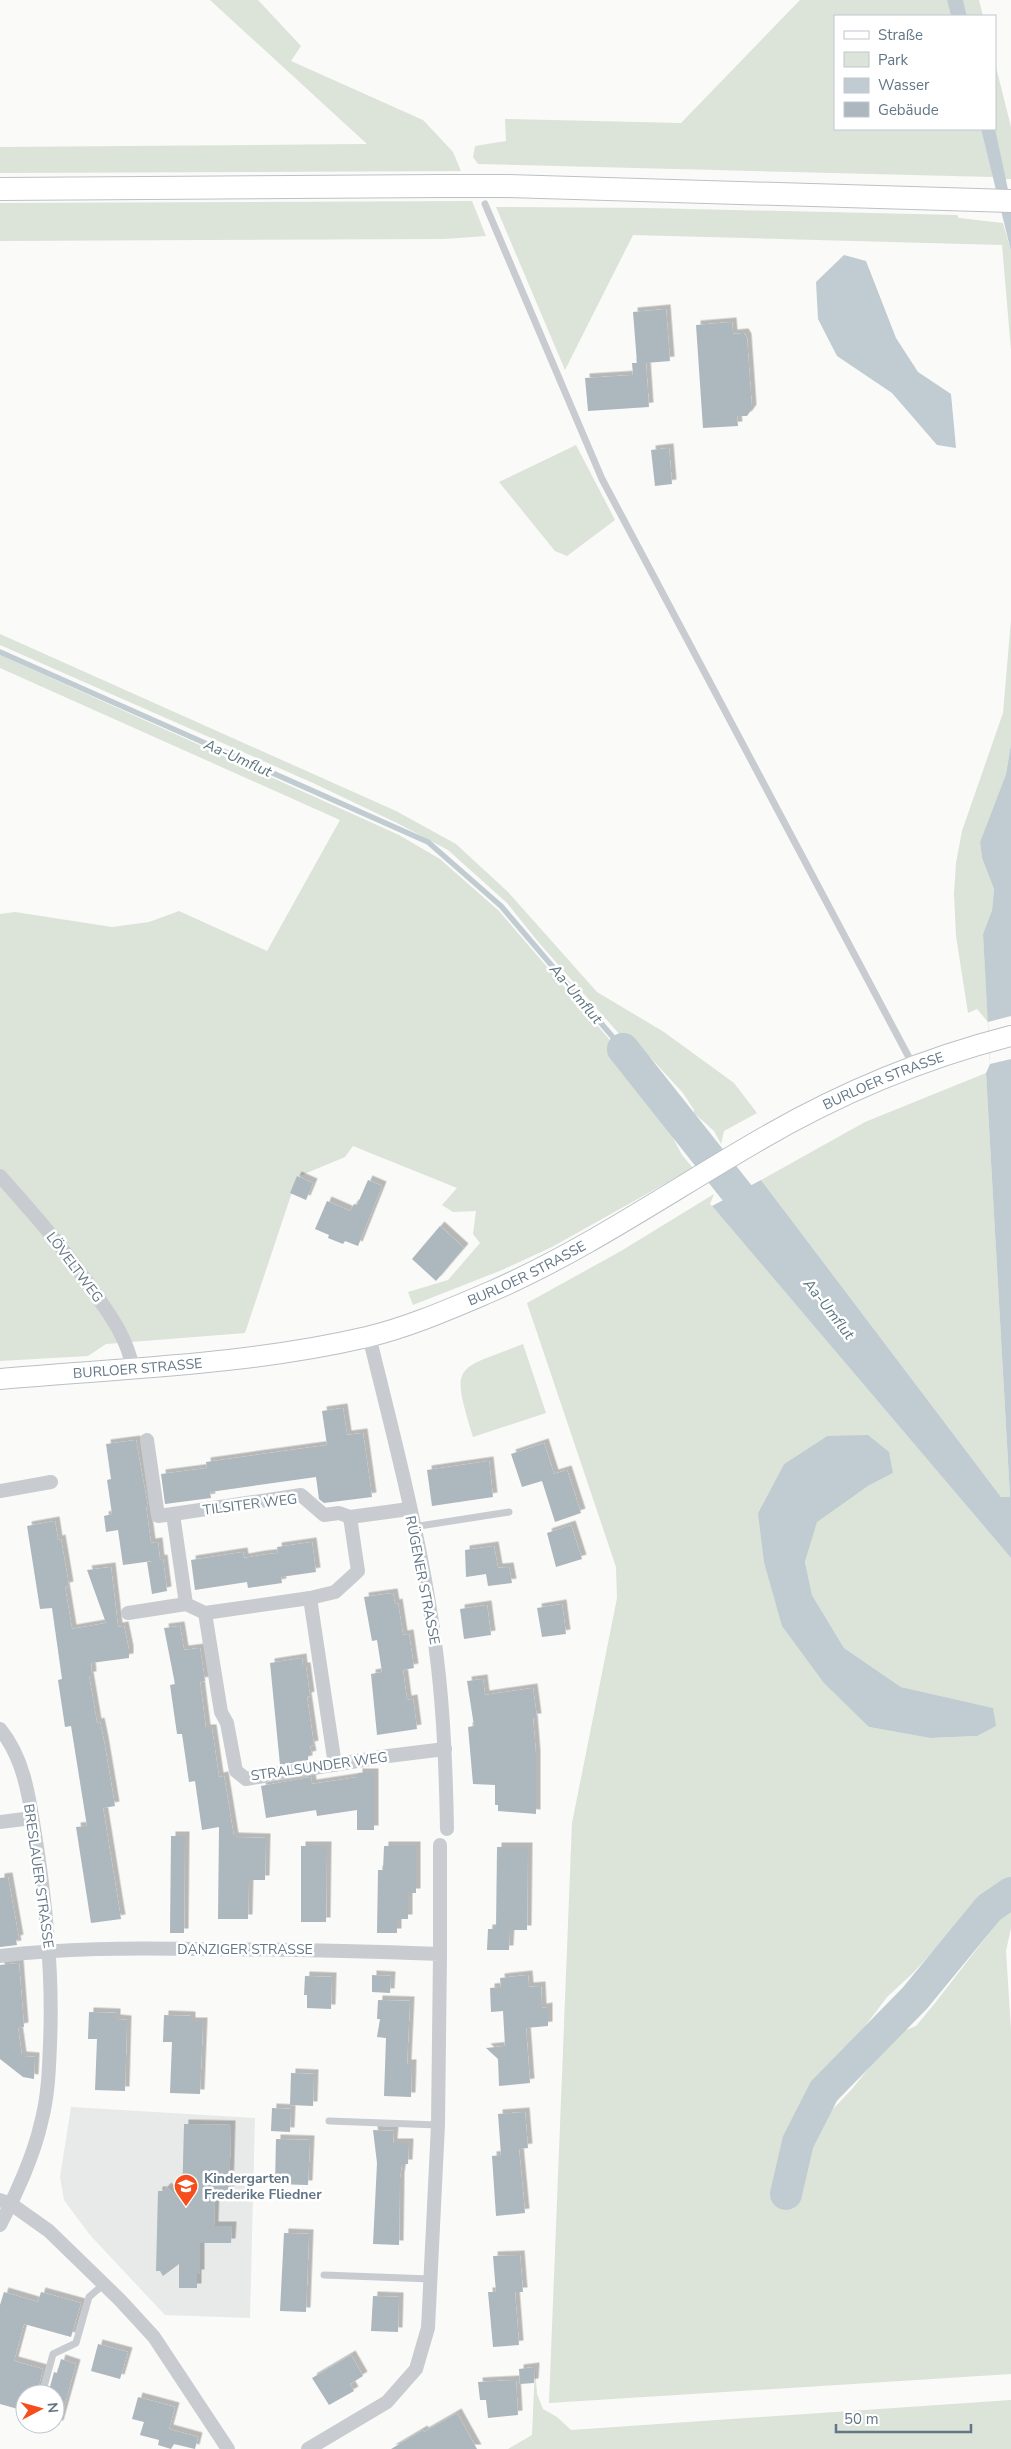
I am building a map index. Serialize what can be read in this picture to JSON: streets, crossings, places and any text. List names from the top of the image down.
{
  "streets": {
    "main road": ["BURLOER STRASSE"],
    "street": [
      "LÖVELTWEG",
      "TILSITER WEG",
      "RÜGENER STRASSE",
      "STRALSUNDER WEG",
      "BRESLAUER STRASSE",
      "DANZIGER STRASSE"
    ]
  },
  "crossings": [
    ["BURLOER STRASSE", "LÖVELTWEG"],
    ["BURLOER STRASSE", "RÜGENER STRASSE"],
    ["TILSITER WEG", "RÜGENER STRASSE"],
    ["RÜGENER STRASSE", "STRALSUNDER WEG"],
    ["BRESLAUER STRASSE", "DANZIGER STRASSE"]
  ],
  "water": ["Aa-Umflut"],
  "places": {
    "school or university": ["Kindergarten Frederike Fliedner"]
  },
  "legend": [
    "Straße",
    "Park",
    "Wasser",
    "Gebäude"
  ],
  "scale_bar": "50 m",
  "north": "right"
}
